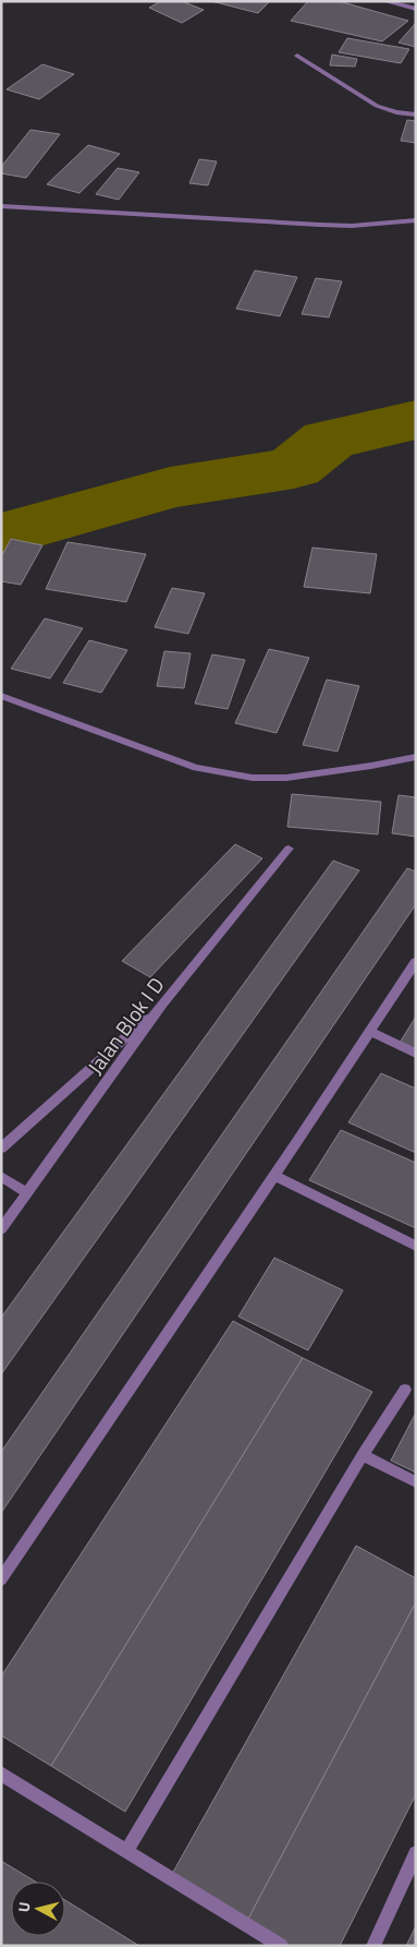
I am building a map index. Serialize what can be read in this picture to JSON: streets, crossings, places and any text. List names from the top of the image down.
{
  "streets": {
    "street": ["Jalan Blok I D"]
  },
  "north": "left"
}
